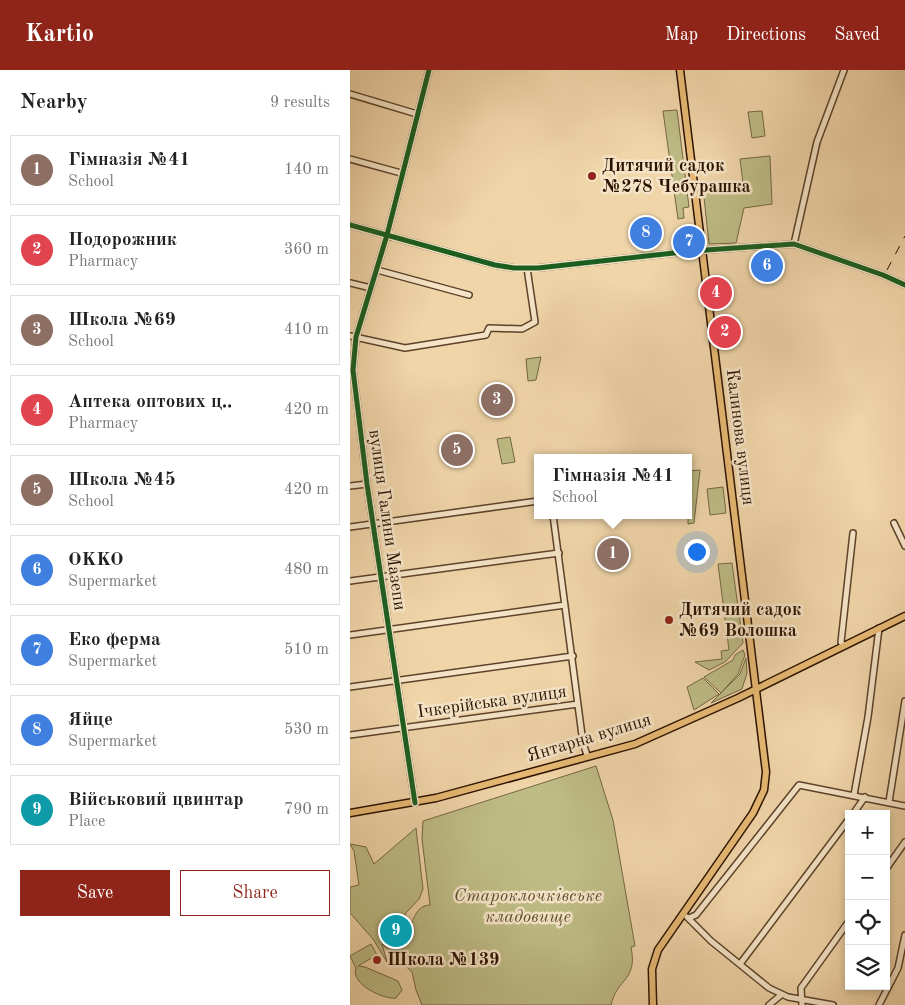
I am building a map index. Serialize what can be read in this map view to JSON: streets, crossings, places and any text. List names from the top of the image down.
{
  "streets": {
    "main road": ["Калинова вулиця", "Янтарна вулиця"],
    "street": ["вулиця Галини Мазепи", "Ічкерійська вулиця"]
  },
  "crossings": [
    ["Калинова вулиця", "Янтарна вулиця"],
    ["вулиця Галини Мазепи", "Ічкерійська вулиця"],
    ["вулиця Галини Мазепи", "Янтарна вулиця"]
  ],
  "parks": ["Староклочківське кладовище"],
  "places": ["Дитячий садок №278 Чебурашка", "Дитячий садок №69 Волошка", "Школа №139"],
  "page": {
    "header": "Kartio",
    "nav": ["Map", "Directions", "Saved"],
    "heading": ["Nearby", "9 results"],
    "list": [
      {
        "mark": "1",
        "name": "Гімназія №41",
        "note": "School",
        "value": "140 m"
      },
      {
        "mark": "2",
        "name": "Подорожник",
        "note": "Pharmacy",
        "value": "360 m"
      },
      {
        "mark": "3",
        "name": "Школа №69",
        "note": "School",
        "value": "410 m"
      },
      {
        "mark": "4",
        "name": "Аптека оптових ц‥",
        "note": "Pharmacy",
        "value": "420 m"
      },
      {
        "mark": "5",
        "name": "Школа №45",
        "note": "School",
        "value": "420 m"
      },
      {
        "mark": "6",
        "name": "OKKO",
        "note": "Supermarket",
        "value": "480 m"
      },
      {
        "mark": "7",
        "name": "Еко ферма",
        "note": "Supermarket",
        "value": "510 m"
      },
      {
        "mark": "8",
        "name": "Яйце",
        "note": "Supermarket",
        "value": "530 m"
      },
      {
        "mark": "9",
        "name": "Військовий цвинтар",
        "note": "Place",
        "value": "790 m"
      }
    ],
    "pins": [
      "8",
      "7",
      "6",
      "4",
      "2",
      "3",
      "5",
      "1",
      "9"
    ],
    "popup": ["Гімназія №41", "School"],
    "map_buttons": ["+", "−"],
    "buttons": ["Save", "Share"]
  }
}
